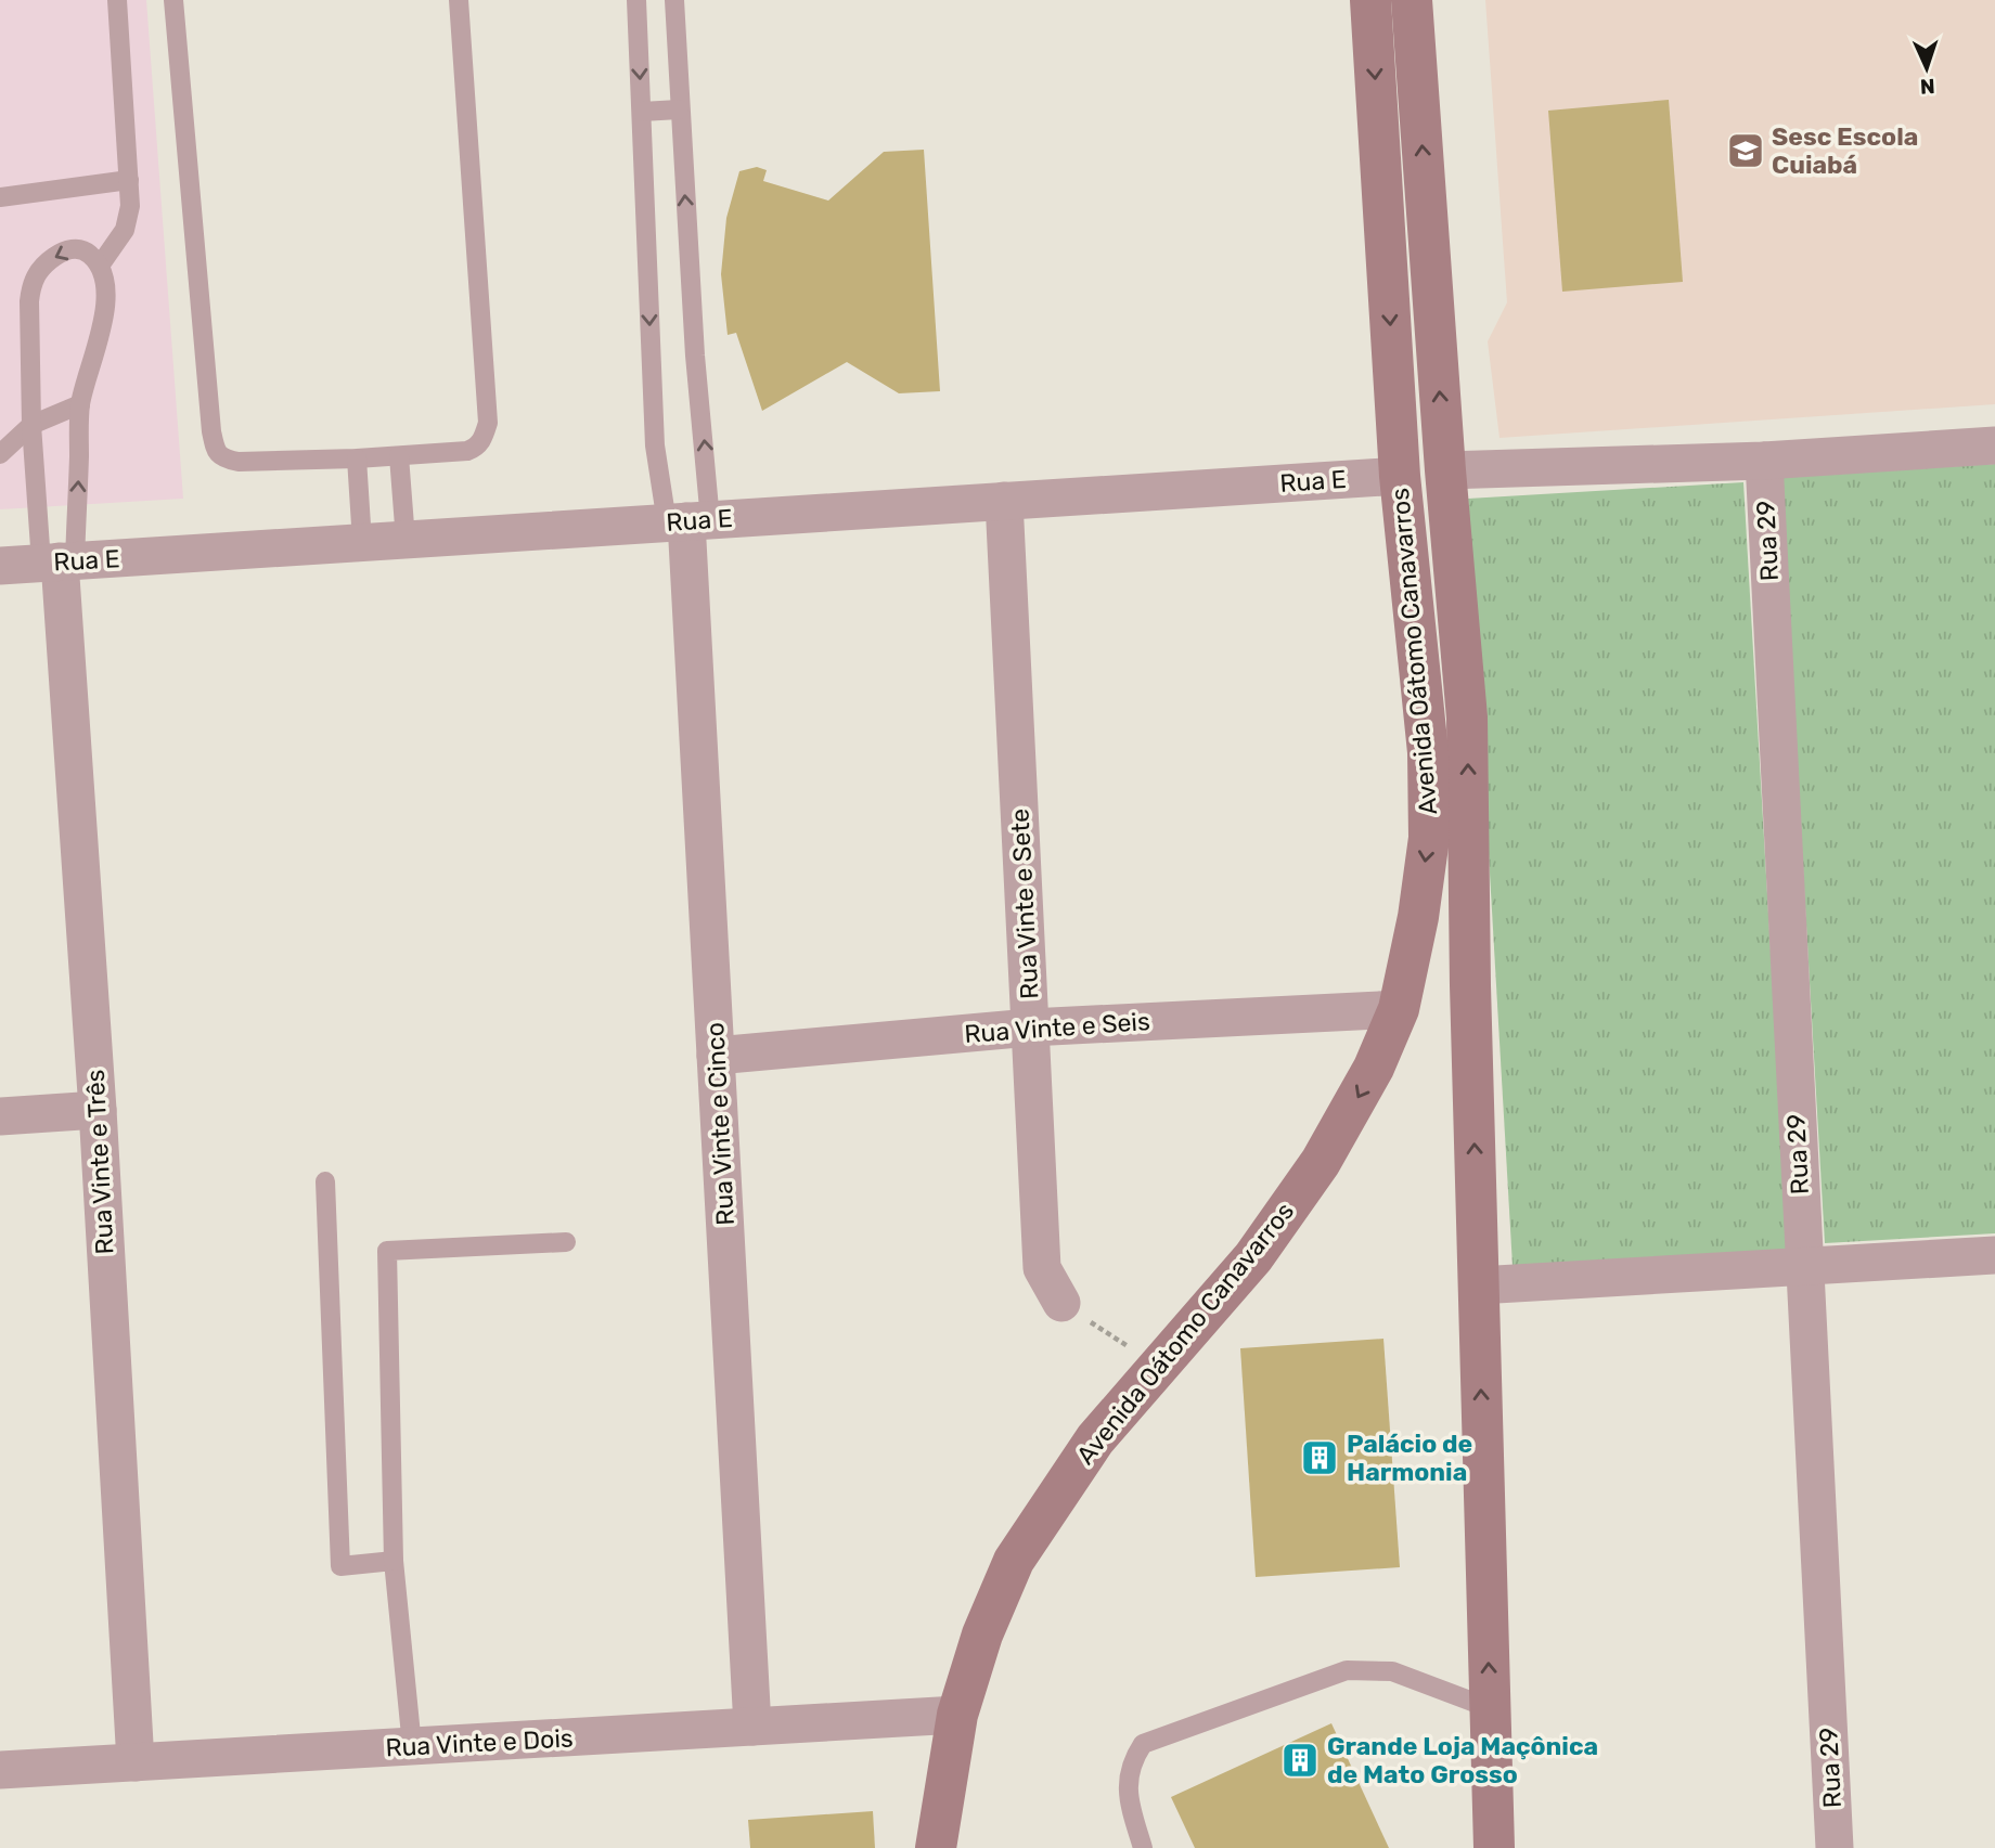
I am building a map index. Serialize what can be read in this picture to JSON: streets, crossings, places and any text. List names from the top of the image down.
{
  "streets": {
    "main road": ["Avenida Oátomo Canavarros"],
    "street": [
      "Rua E",
      "Rua 29",
      "Rua Vinte e Sete",
      "Rua Vinte e Seis",
      "Rua Vinte e Cinco",
      "Rua Vinte e Três",
      "Rua Vinte e Dois"
    ]
  },
  "crossings": [
    ["Rua E", "Avenida Oátomo Canavarros"],
    ["Rua E", "Rua Vinte e Sete"],
    ["Rua E", "Rua Vinte e Cinco"],
    ["Rua E", "Rua Vinte e Três"],
    ["Avenida Oátomo Canavarros", "Rua Vinte e Seis"],
    ["Avenida Oátomo Canavarros", "Rua Vinte e Dois"],
    ["Rua Vinte e Sete", "Rua Vinte e Seis"],
    ["Rua Vinte e Seis", "Rua Vinte e Cinco"],
    ["Rua Vinte e Cinco", "Rua Vinte e Dois"],
    ["Rua Vinte e Três", "Rua Vinte e Dois"]
  ],
  "places": {
    "school or university": ["Sesc Escola Cuiabá"],
    "building": ["Palácio de Harmonia", "Grande Loja Maçônica de Mato Grosso"]
  },
  "north": "bottom"
}
